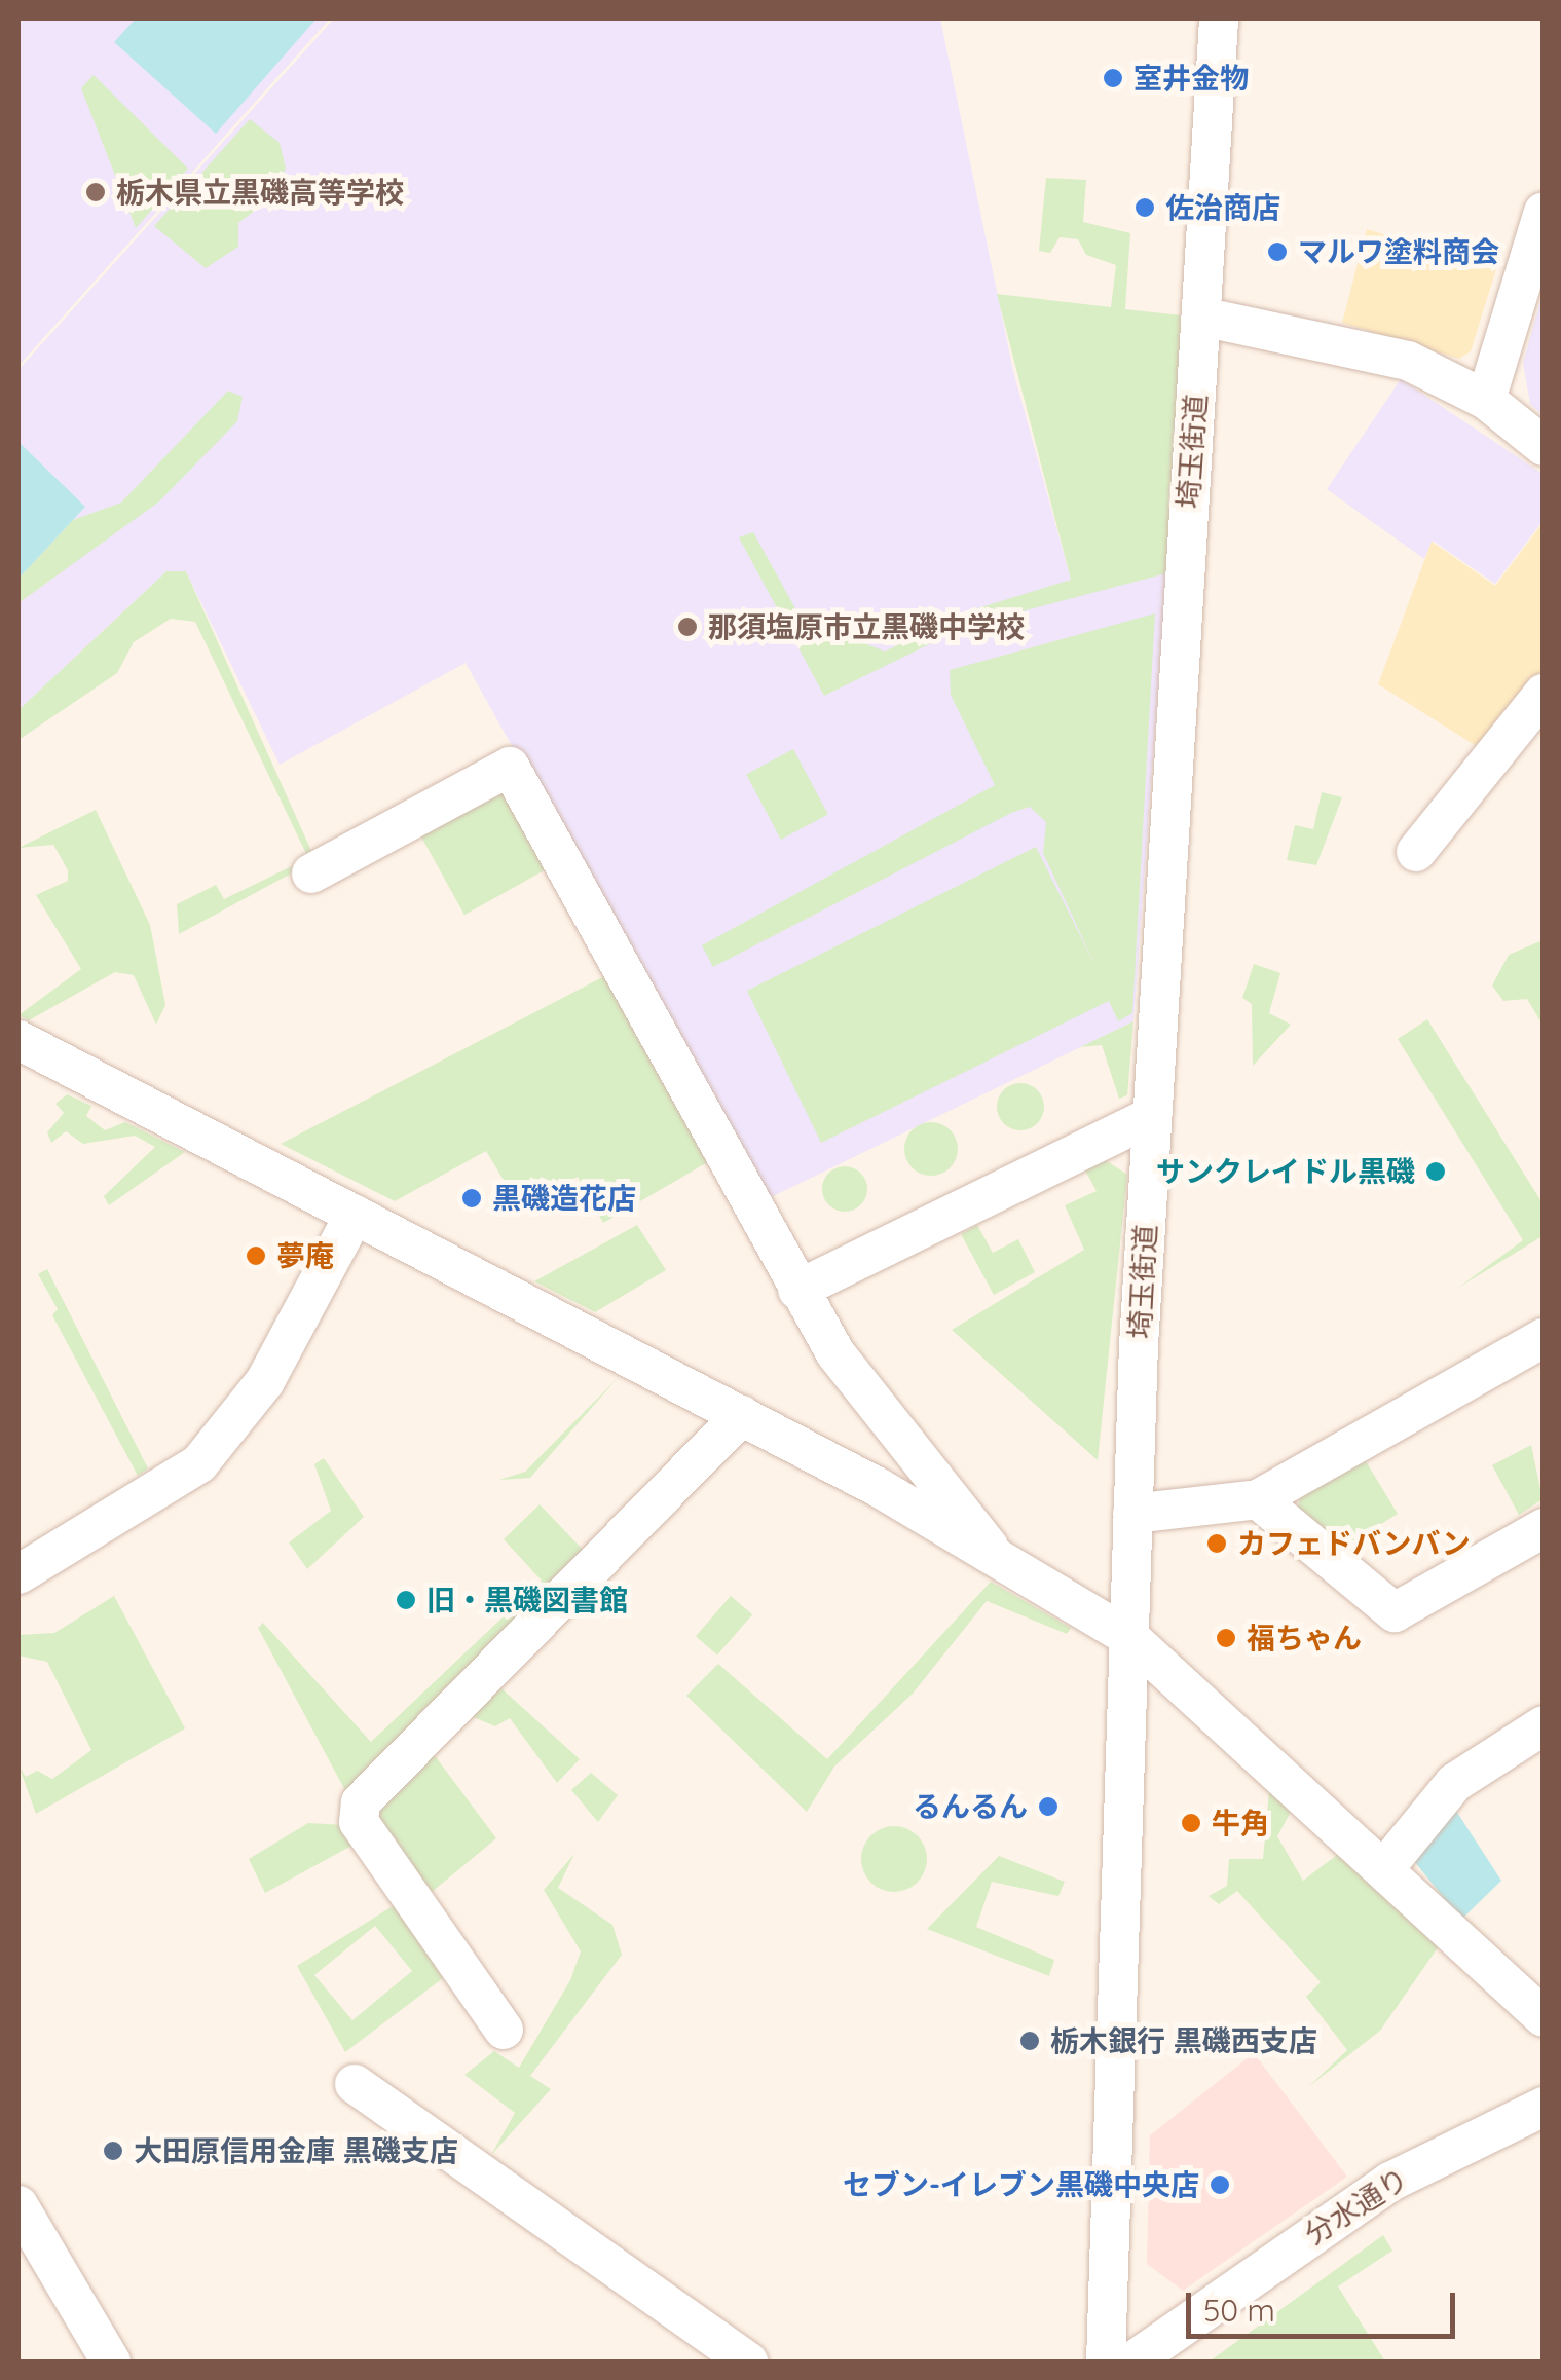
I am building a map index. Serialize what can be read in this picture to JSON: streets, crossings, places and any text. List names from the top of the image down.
{
  "streets": {
    "street": ["埼玉街道", "分水通り"]
  },
  "places": [
    "室井金物",
    "栃木県立黒磯高等学校",
    "佐治商店",
    "マルワ塗料商会",
    "那須塩原市立黒磯中学校",
    "サンクレイドル黒磯",
    "黒磯造花店",
    "夢庵",
    "カフェドバンバン",
    "旧・黒磯図書館",
    "福ちゃん",
    "るんるん",
    "牛角",
    "栃木銀行 黒磯西支店",
    "大田原信用金庫 黒磯支店",
    "セブン-イレブン黒磯中央店"
  ],
  "scale_bar": "50 m"
}
